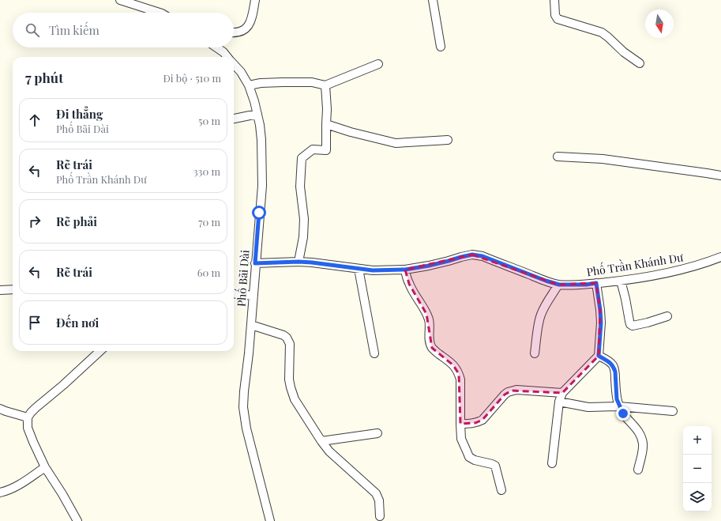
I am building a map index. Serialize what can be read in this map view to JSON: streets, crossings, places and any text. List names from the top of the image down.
{
  "streets": {
    "street": ["Phố Trần Khánh Dư", "Phố Bãi Dài"]
  },
  "crossings": [
    ["Phố Trần Khánh Dư", "Phố Bãi Dài"]
  ],
  "north": "bottom",
  "page": {
    "search": "Tìm kiếm",
    "heading": ["7 phút", "Đi bộ · 510 m"],
    "list": [
      ["Đi thẳng", "Phố Bãi Dài", "50 m"],
      ["Rẽ trái", "Phố Trần Khánh Dư", "330 m"],
      ["Rẽ phải", "70 m"],
      ["Rẽ trái", "60 m"],
      "Đến nơi"
    ],
    "map_buttons": ["+", "−"]
  }
}
